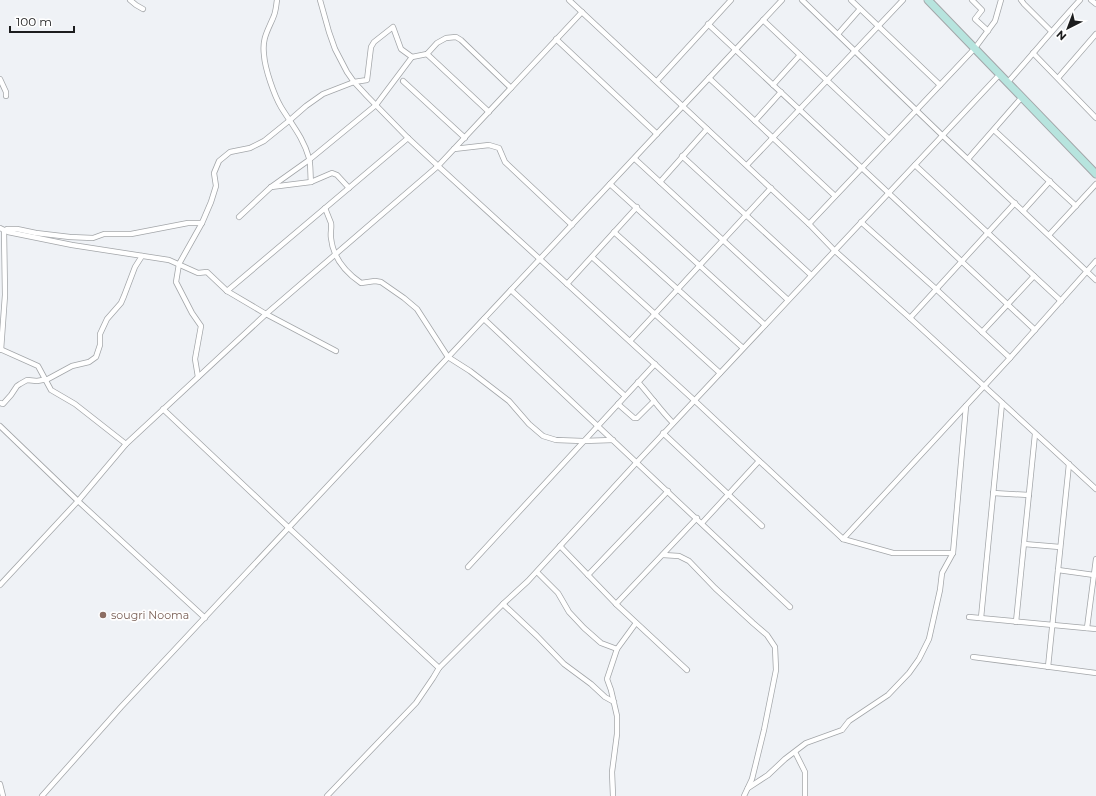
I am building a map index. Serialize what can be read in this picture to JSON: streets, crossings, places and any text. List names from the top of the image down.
{
  "places": ["sougri Nooma"],
  "scale_bar": "100 m",
  "north": "bottom left"
}
